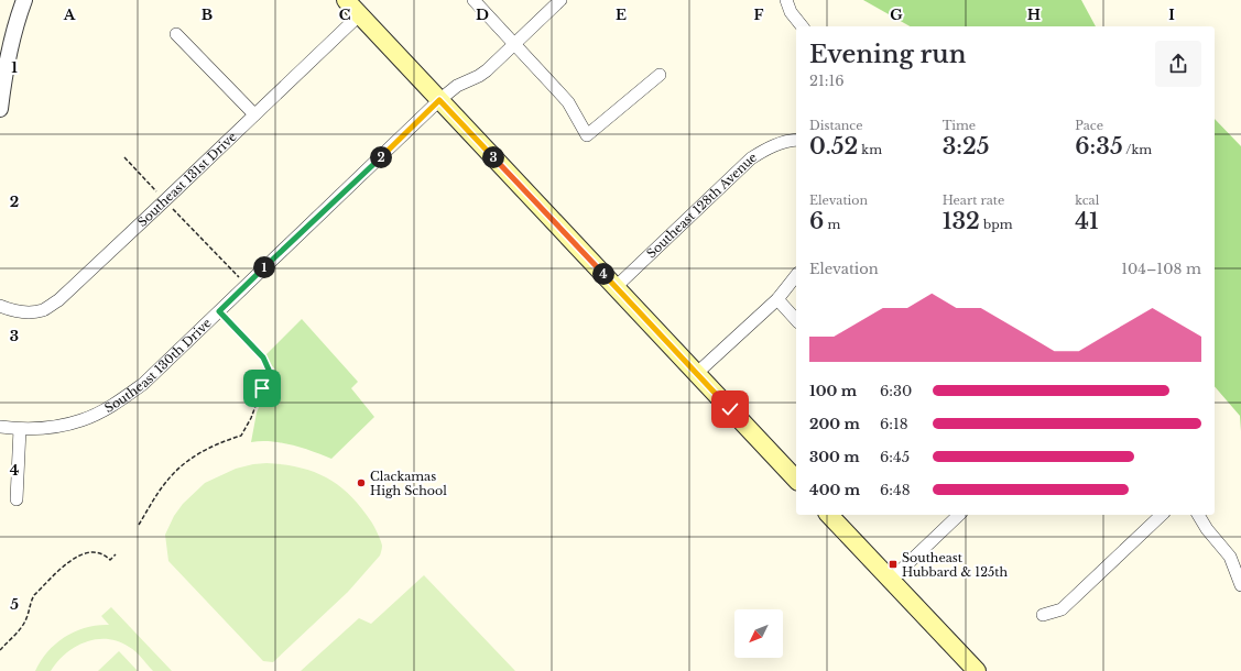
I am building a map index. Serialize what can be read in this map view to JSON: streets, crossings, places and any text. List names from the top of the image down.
{
  "streets": {
    "street": ["Southeast 131st Drive", "Southeast 128th Avenue", "Southeast 130th Drive"]
  },
  "places": {
    "other": ["Clackamas High School"],
    "transit": ["Southeast Hubbard & 125th"]
  },
  "north": "bottom left",
  "page": {
    "heading": ["Evening run", "21:16"],
    "stats": [
      ["Distance", "0.52 km"],
      ["Time", "3:25"],
      ["Pace", "6:35 /km"],
      ["Elevation", "6 m"],
      ["Heart rate", "132 bpm"],
      ["kcal", "41"]
    ],
    "pins": [
      "2",
      "3",
      "1",
      "4"
    ],
    "chart": ["Elevation", "104–108 m"],
    "list": [
      {
        "name": "100 m",
        "note": "6:30"
      },
      {
        "name": "200 m",
        "note": "6:18"
      },
      {
        "name": "300 m",
        "note": "6:45"
      },
      {
        "name": "400 m",
        "note": "6:48"
      }
    ]
  },
  "grid": {
    "columns": [
      "A",
      "B",
      "C",
      "D",
      "E",
      "F",
      "G",
      "H",
      "I"
    ],
    "rows": [
      "1",
      "2",
      "3",
      "4",
      "5"
    ]
  }
}
